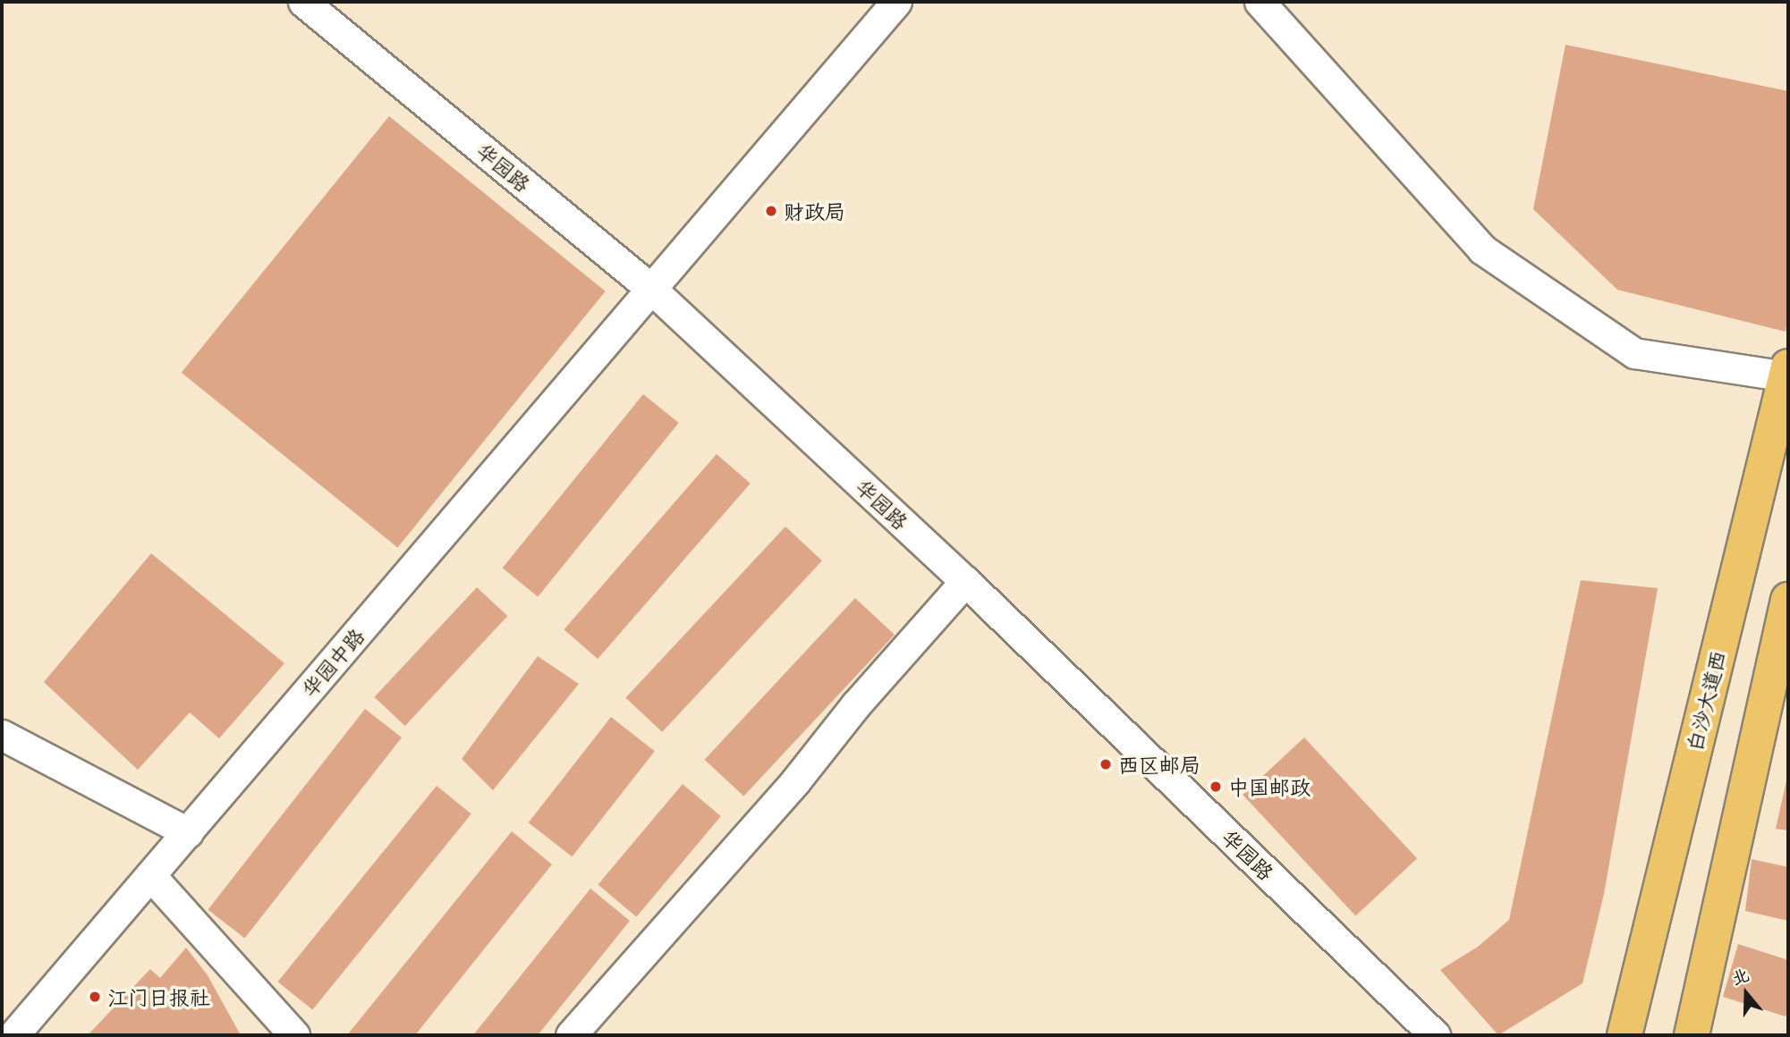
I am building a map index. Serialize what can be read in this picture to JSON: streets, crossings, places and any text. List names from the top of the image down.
{
  "streets": {
    "main road": ["白沙大道西"],
    "street": ["华园路", "华园中路"]
  },
  "crossings": [
    ["华园路", "华园中路"]
  ],
  "places": [
    "财政局",
    "西区邮局",
    "中国邮政",
    "江门日报社"
  ],
  "north": "top"
}
